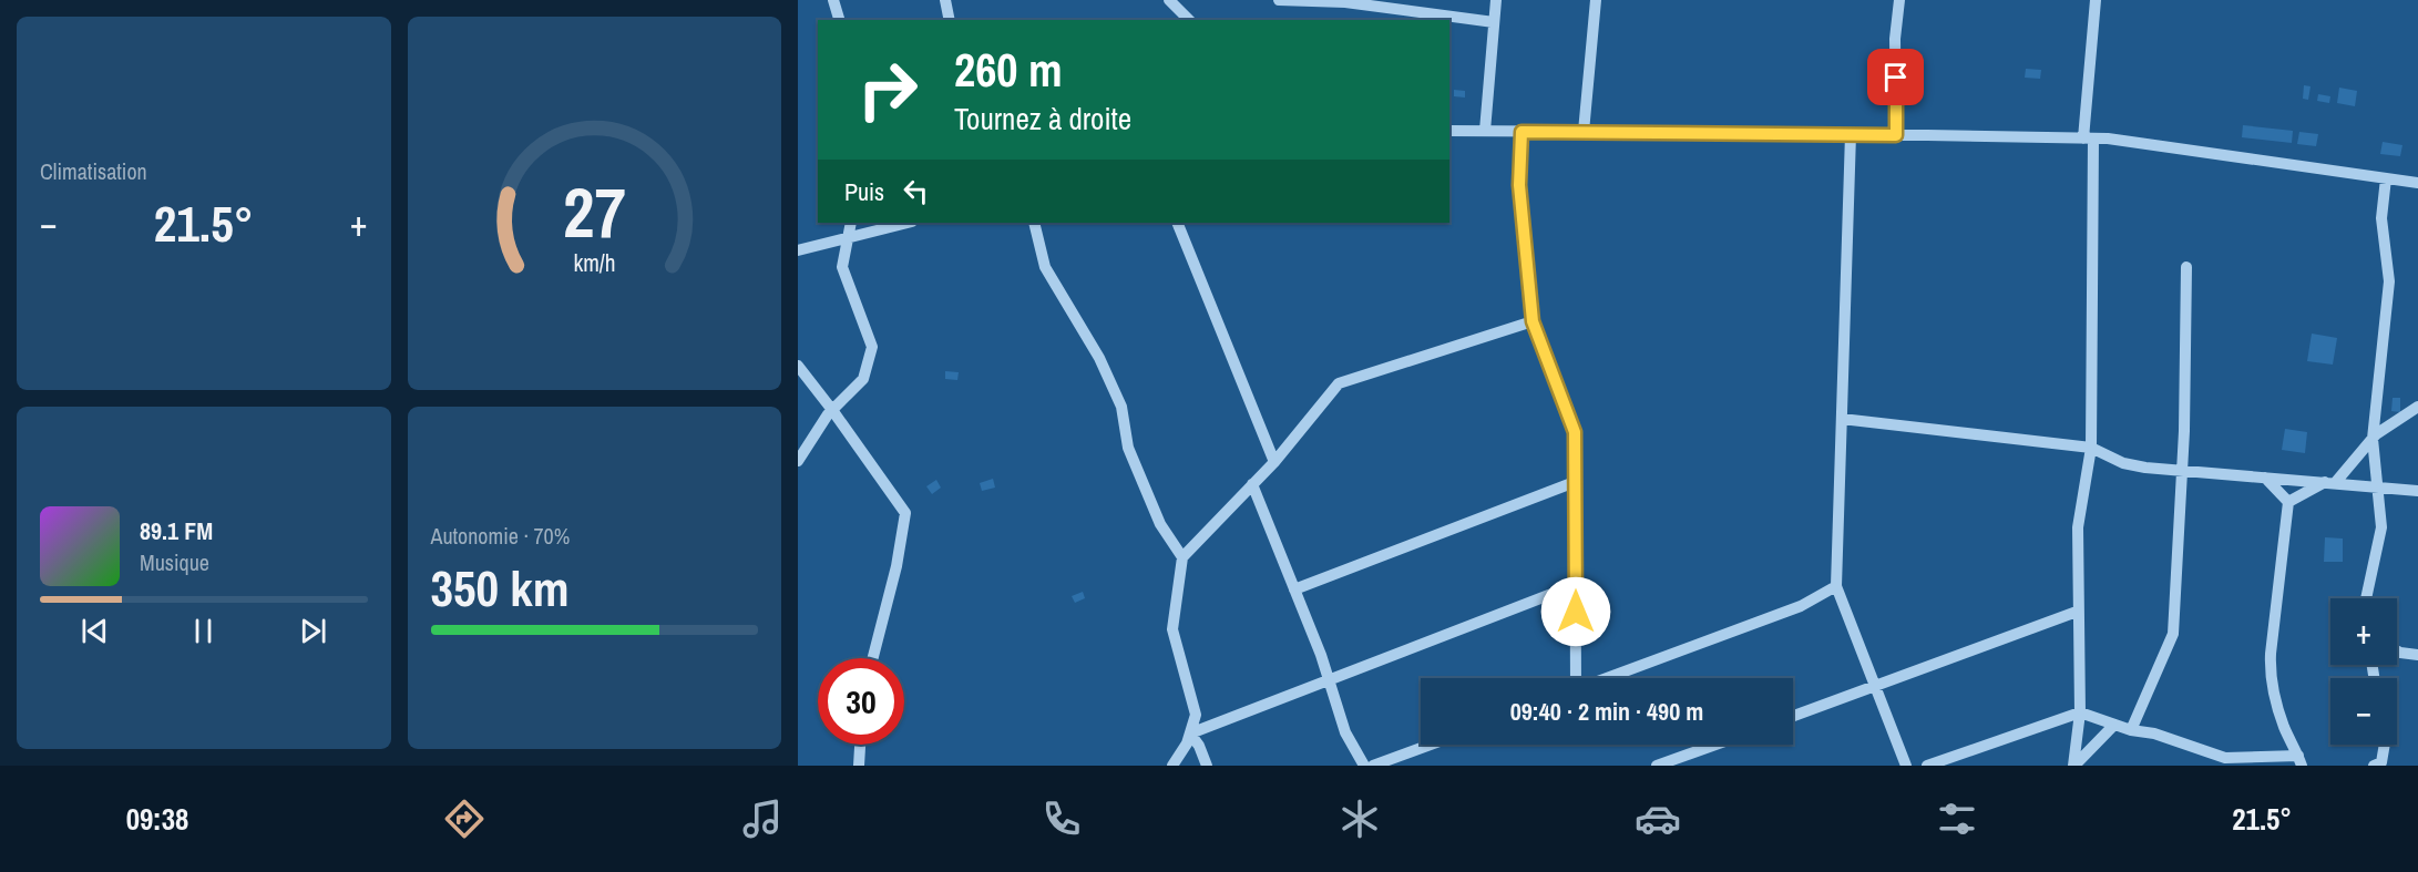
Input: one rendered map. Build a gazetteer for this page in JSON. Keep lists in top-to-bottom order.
{
  "page": {
    "tile": [
      "Climatisation",
      ["Autonomie · 70%", "350 km"]
    ],
    "turn": ["260 m", "Tournez à droite"],
    "then": "Puis",
    "heat": ["−", "21.5°", "+"],
    "song": ["89.1 FM", "Musique"],
    "map_buttons": ["+", "−"],
    "limit": "30",
    "trip": "09:40 · 2 min · 490 m",
    "tabs": ["09:38", "21.5°"],
    "gauge": ["27", "km/h"]
  }
}
